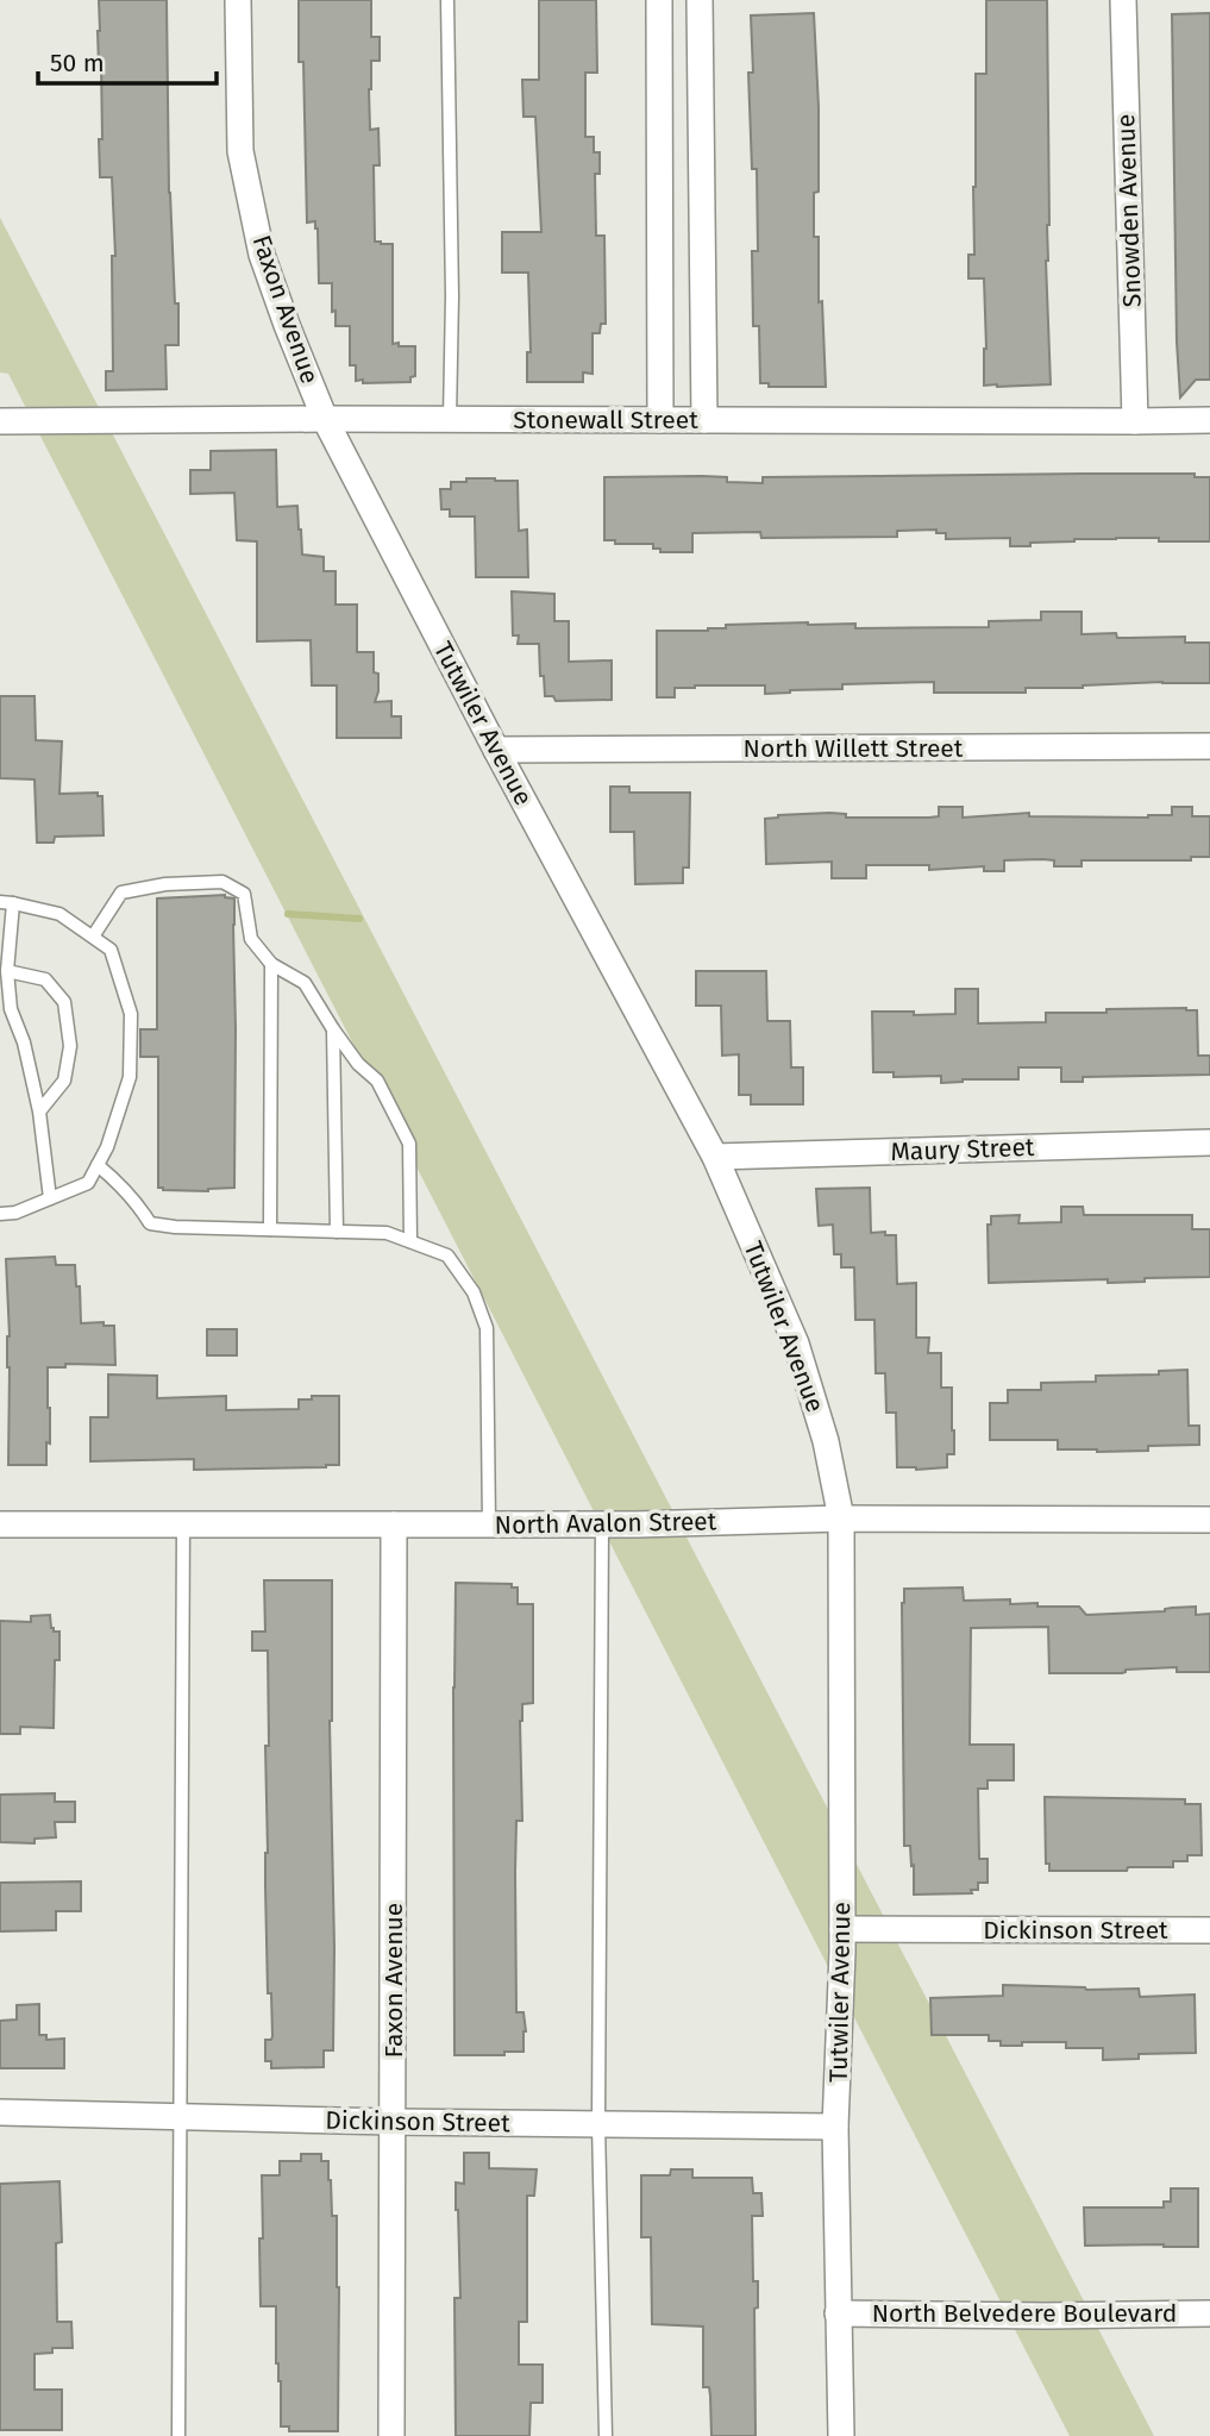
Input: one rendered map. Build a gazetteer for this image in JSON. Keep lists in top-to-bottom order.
{
  "streets": {
    "street": [
      "Snowden Avenue",
      "Faxon Avenue",
      "Stonewall Street",
      "Tutwiler Avenue",
      "North Willett Street",
      "Maury Street",
      "North Avalon Street",
      "Dickinson Street",
      "North Belvedere Boulevard"
    ]
  },
  "crossings": [
    ["Snowden Avenue", "Stonewall Street"],
    ["Faxon Avenue", "Stonewall Street"],
    ["Faxon Avenue", "Tutwiler Avenue"],
    ["Faxon Avenue", "North Avalon Street"],
    ["Faxon Avenue", "Dickinson Street"],
    ["Stonewall Street", "Tutwiler Avenue"],
    ["Tutwiler Avenue", "North Willett Street"],
    ["Tutwiler Avenue", "Maury Street"],
    ["Tutwiler Avenue", "North Avalon Street"],
    ["Tutwiler Avenue", "Dickinson Street"],
    ["Tutwiler Avenue", "North Belvedere Boulevard"]
  ],
  "scale_bar": "50 m"
}
